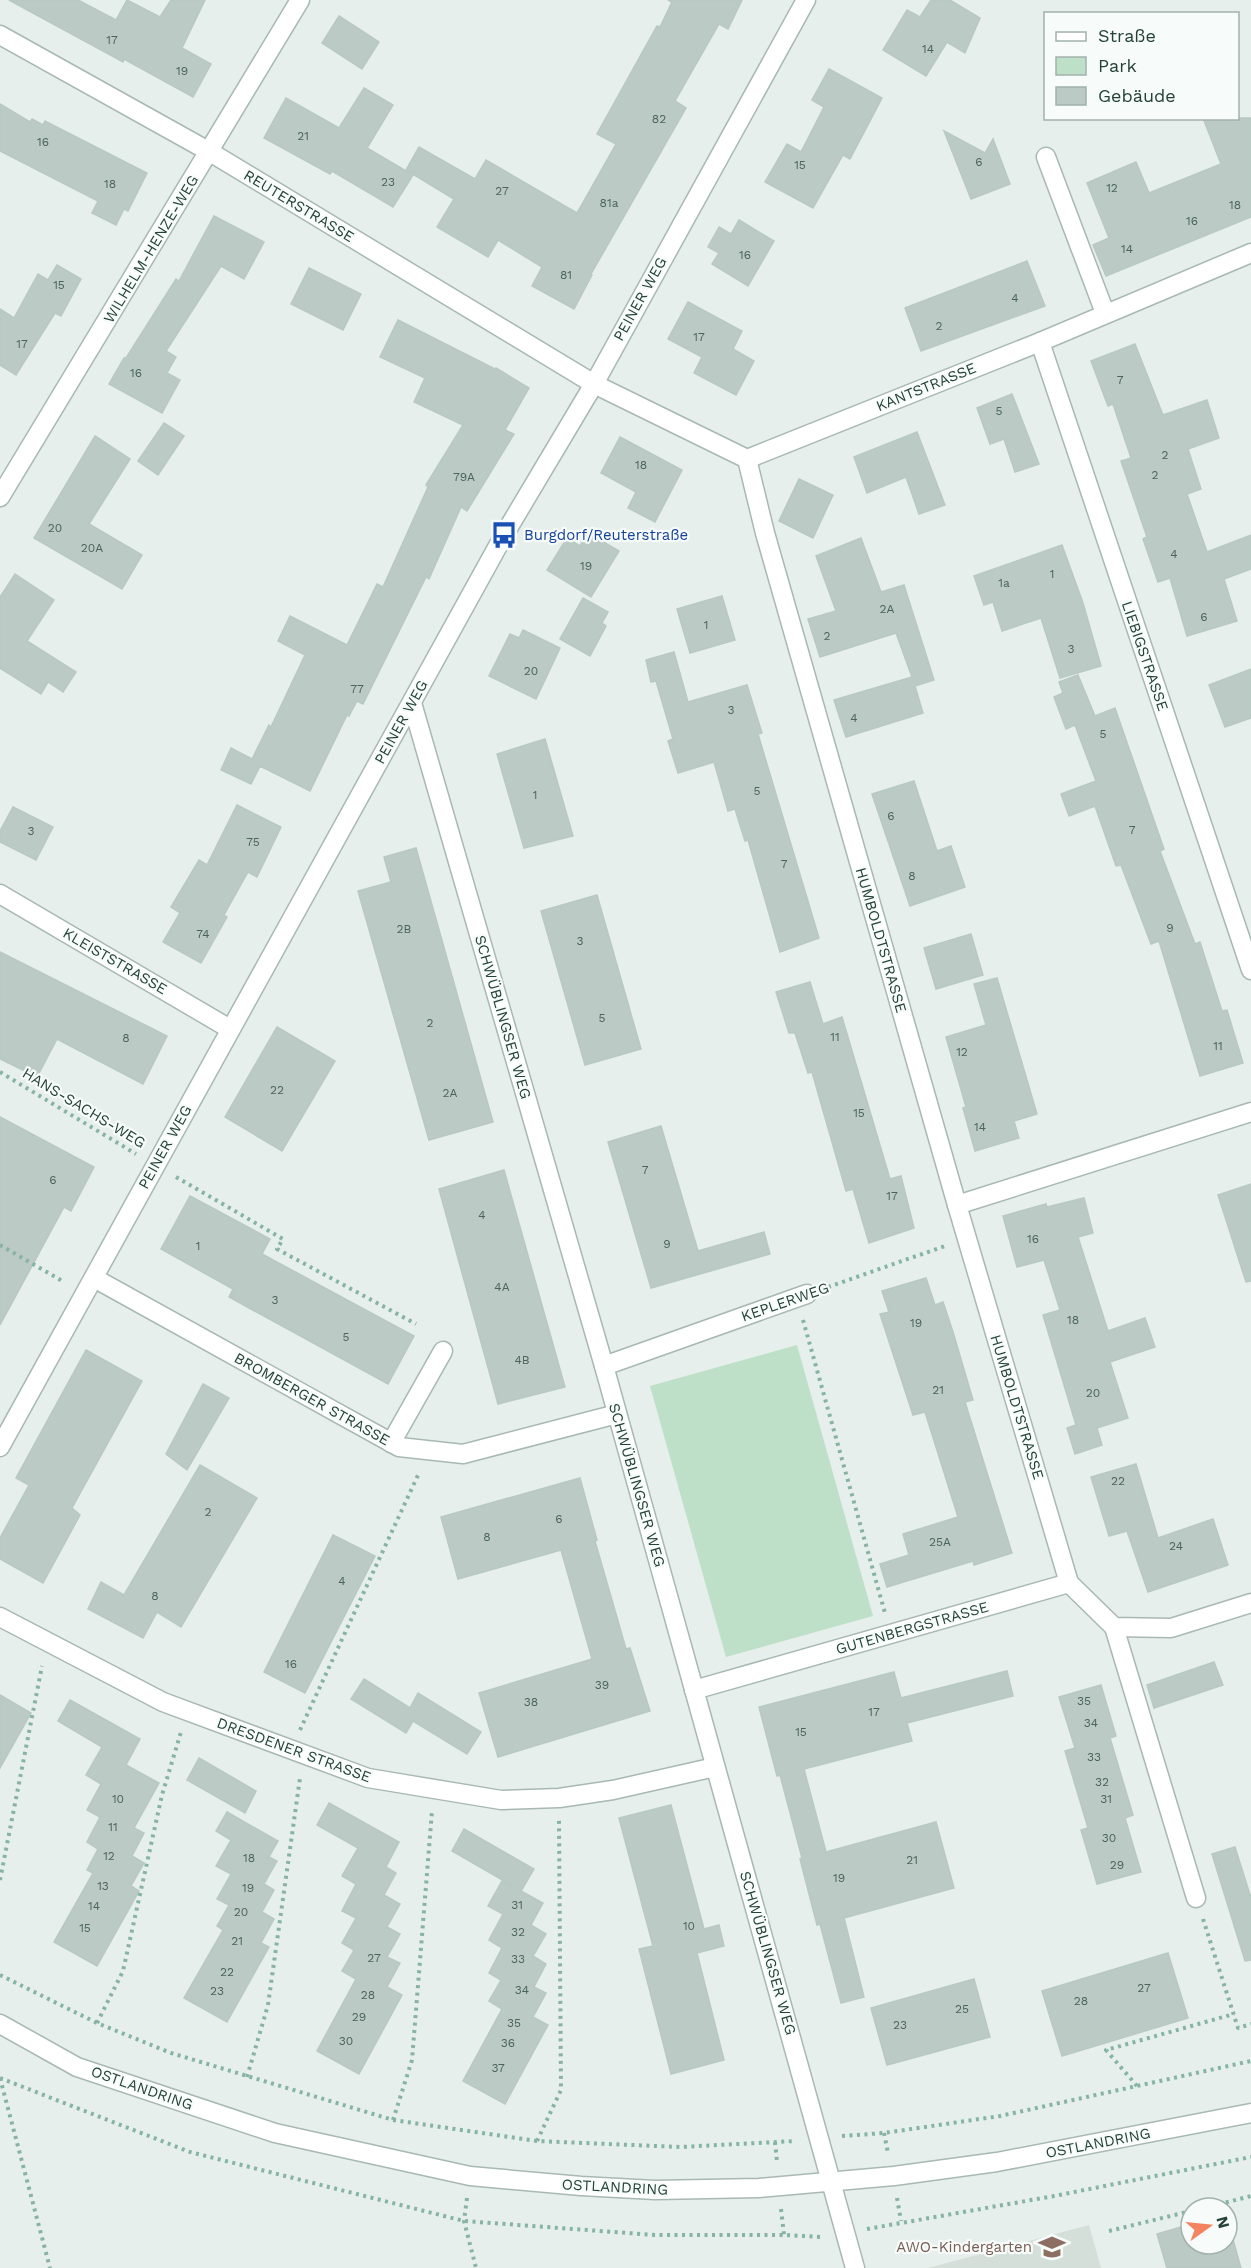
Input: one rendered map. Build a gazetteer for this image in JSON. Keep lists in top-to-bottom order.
{
  "streets": {
    "street": [
      "REUTERSTRASSE",
      "WILHELM-HENZE-WEG",
      "PEINER WEG",
      "KANTSTRASSE",
      "LIEBIGSTRASSE",
      "HUMBOLDTSTRASSE",
      "KLEISTSTRASSE",
      "SCHWÜBLINGSER WEG",
      "KEPLERWEG",
      "BROMBERGER STRASSE",
      "GUTENBERGSTRASSE",
      "DRESDENER STRASSE",
      "OSTLANDRING"
    ],
    "path": ["HANS-SACHS-WEG"]
  },
  "crossings": [
    ["REUTERSTRASSE", "WILHELM-HENZE-WEG"],
    ["REUTERSTRASSE", "PEINER WEG"],
    ["PEINER WEG", "KLEISTSTRASSE"],
    ["PEINER WEG", "SCHWÜBLINGSER WEG"],
    ["PEINER WEG", "HANS-SACHS-WEG"],
    ["PEINER WEG", "BROMBERGER STRASSE"],
    ["KANTSTRASSE", "LIEBIGSTRASSE"],
    ["KANTSTRASSE", "HUMBOLDTSTRASSE"],
    ["HUMBOLDTSTRASSE", "KEPLERWEG"],
    ["HUMBOLDTSTRASSE", "GUTENBERGSTRASSE"],
    ["SCHWÜBLINGSER WEG", "KEPLERWEG"],
    ["SCHWÜBLINGSER WEG", "BROMBERGER STRASSE"],
    ["SCHWÜBLINGSER WEG", "GUTENBERGSTRASSE"],
    ["SCHWÜBLINGSER WEG", "DRESDENER STRASSE"],
    ["SCHWÜBLINGSER WEG", "OSTLANDRING"]
  ],
  "places": {
    "bus stop": ["Burgdorf/Reuterstraße"],
    "school or university": ["AWO-Kindergarten"]
  },
  "house_numbers": [
    "17",
    "14",
    "19",
    "82",
    "21",
    "16",
    "6",
    "15",
    "23",
    "18",
    "12",
    "27",
    "81a",
    "18",
    "16",
    "14",
    "16",
    "81",
    "15",
    "4",
    "2",
    "17",
    "17",
    "16",
    "7",
    "5",
    "2",
    "18",
    "2",
    "79A",
    "20",
    "20A",
    "4",
    "19",
    "1",
    "1a",
    "2A",
    "6",
    "1",
    "2",
    "3",
    "20",
    "77",
    "3",
    "4",
    "5",
    "5",
    "1",
    "6",
    "7",
    "3",
    "75",
    "7",
    "8",
    "9",
    "2B",
    "74",
    "3",
    "5",
    "2",
    "11",
    "8",
    "11",
    "12",
    "22",
    "2A",
    "15",
    "14",
    "7",
    "6",
    "17",
    "4",
    "16",
    "9",
    "1",
    "4A",
    "3",
    "18",
    "19",
    "5",
    "4B",
    "21",
    "20",
    "22",
    "2",
    "6",
    "8",
    "25A",
    "24",
    "4",
    "8",
    "16",
    "39",
    "35",
    "38",
    "17",
    "34",
    "15",
    "33",
    "32",
    "10",
    "31",
    "11",
    "30",
    "12",
    "18",
    "21",
    "29",
    "19",
    "13",
    "19",
    "31",
    "14",
    "20",
    "10",
    "15",
    "32",
    "21",
    "27",
    "33",
    "22",
    "27",
    "34",
    "23",
    "28",
    "28",
    "25",
    "29",
    "35",
    "23",
    "30",
    "36",
    "37"
  ],
  "legend": ["Straße", "Park", "Gebäude"],
  "north": "right"
}
